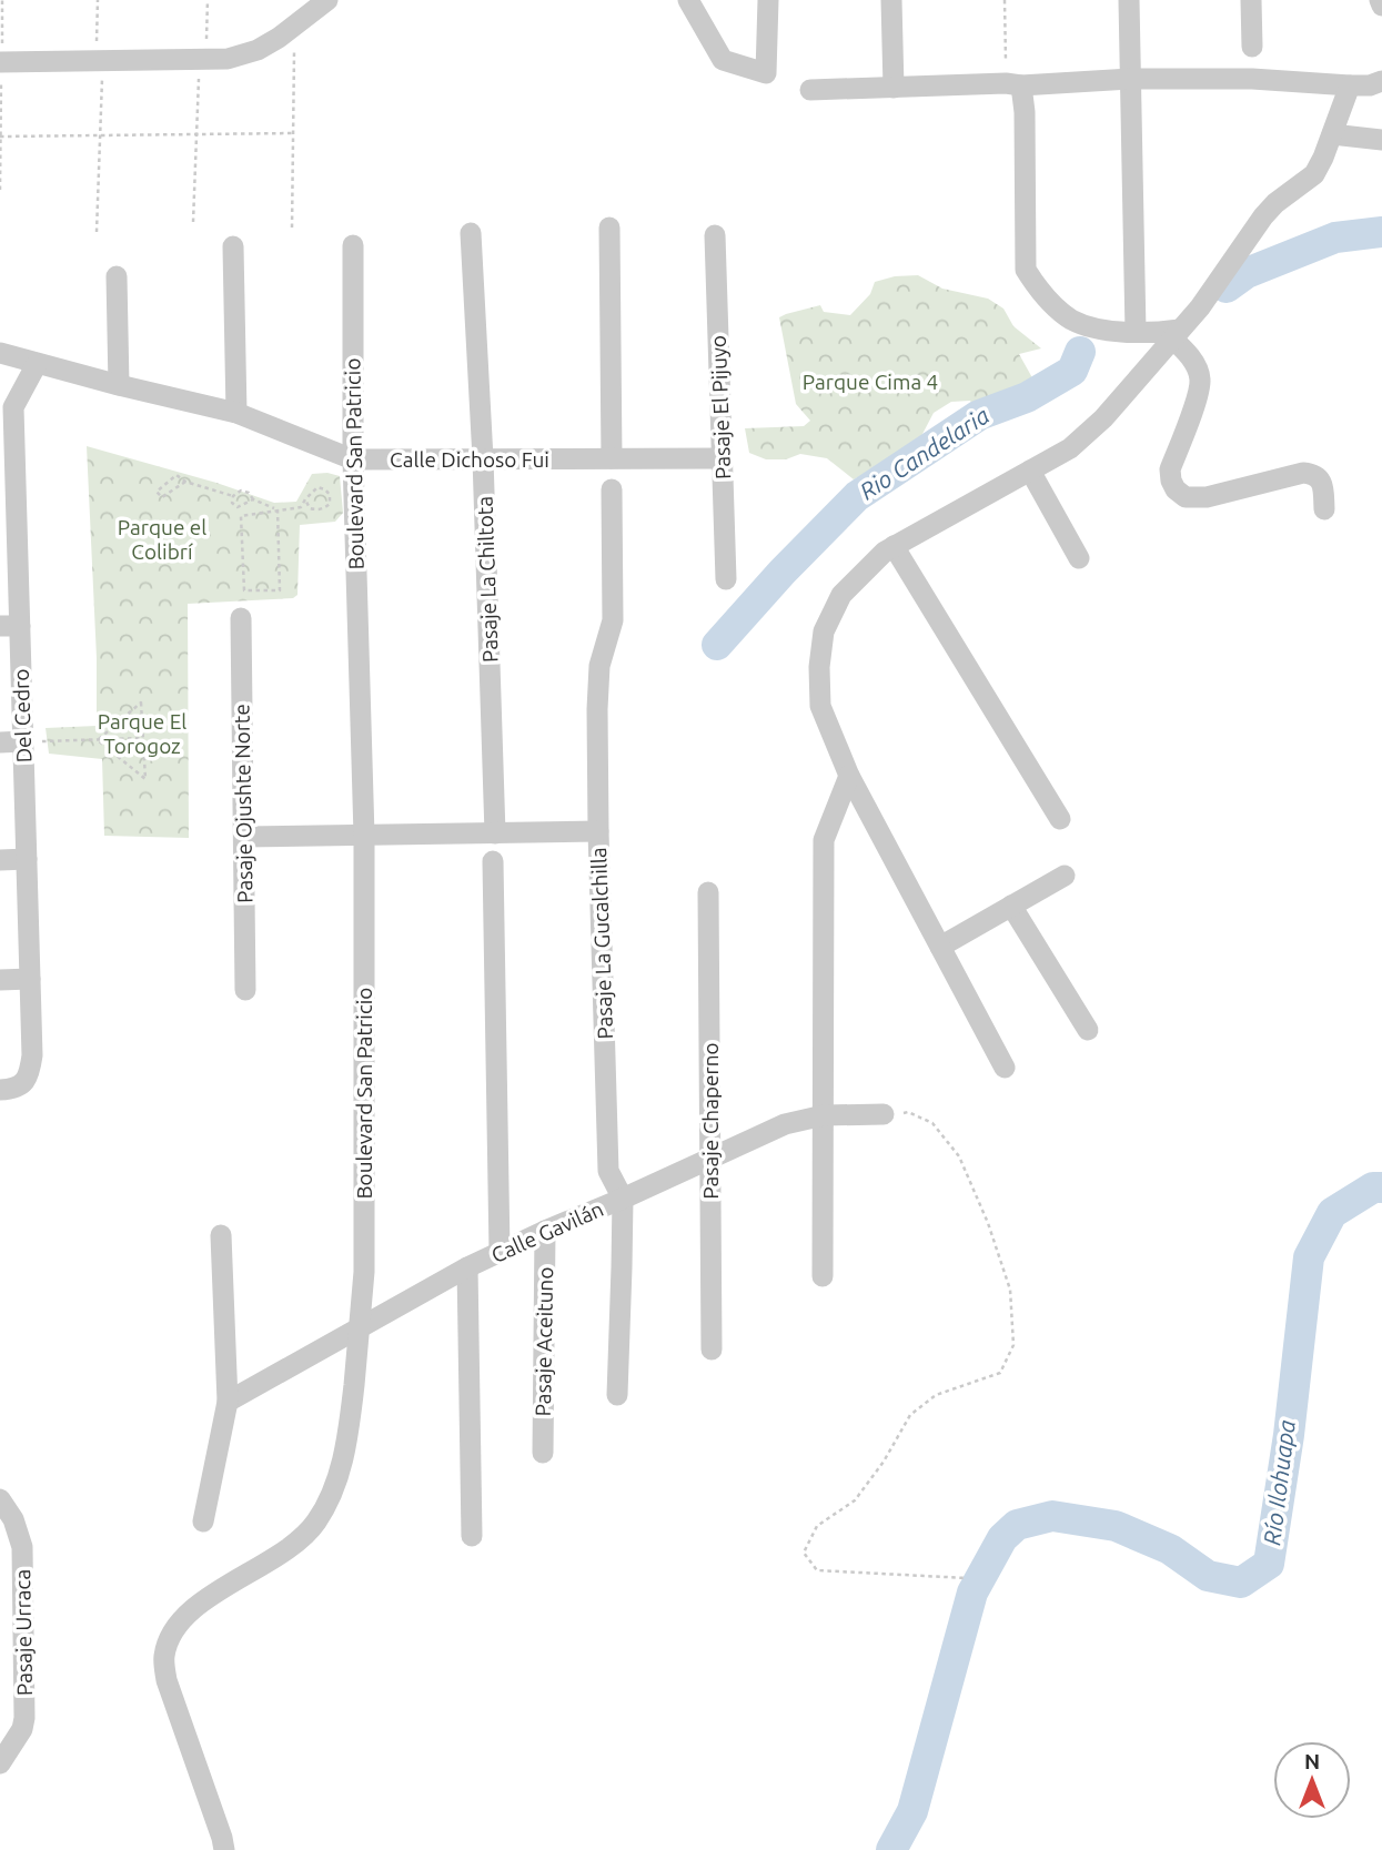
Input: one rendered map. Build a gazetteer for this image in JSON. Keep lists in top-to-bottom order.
{
  "streets": {
    "street": [
      "Pasaje El Pijuyo",
      "Calle Dichoso Fui",
      "Boulevard San Patricio",
      "Pasaje La Chiltota",
      "Del Cedro",
      "Pasaje Ojushte Norte",
      "Pasaje La Gucalchilla",
      "Pasaje Chaperno",
      "Calle Gavilán",
      "Pasaje Aceituno",
      "Pasaje Urraca"
    ]
  },
  "crossings": [
    ["Pasaje El Pijuyo", "Calle Dichoso Fui"],
    ["Calle Dichoso Fui", "Boulevard San Patricio"],
    ["Calle Dichoso Fui", "Pasaje La Chiltota"],
    ["Calle Dichoso Fui", "Del Cedro"],
    ["Boulevard San Patricio", "Calle Gavilán"],
    ["Pasaje La Gucalchilla", "Calle Gavilán"],
    ["Pasaje Chaperno", "Calle Gavilán"],
    ["Calle Gavilán", "Pasaje Aceituno"]
  ],
  "water": ["Rio Candelaria", "Río Ilohuapa"],
  "parks": ["Parque Cima 4", "Parque el Colibrí", "Parque El Torogoz"],
  "north": "top"
}
